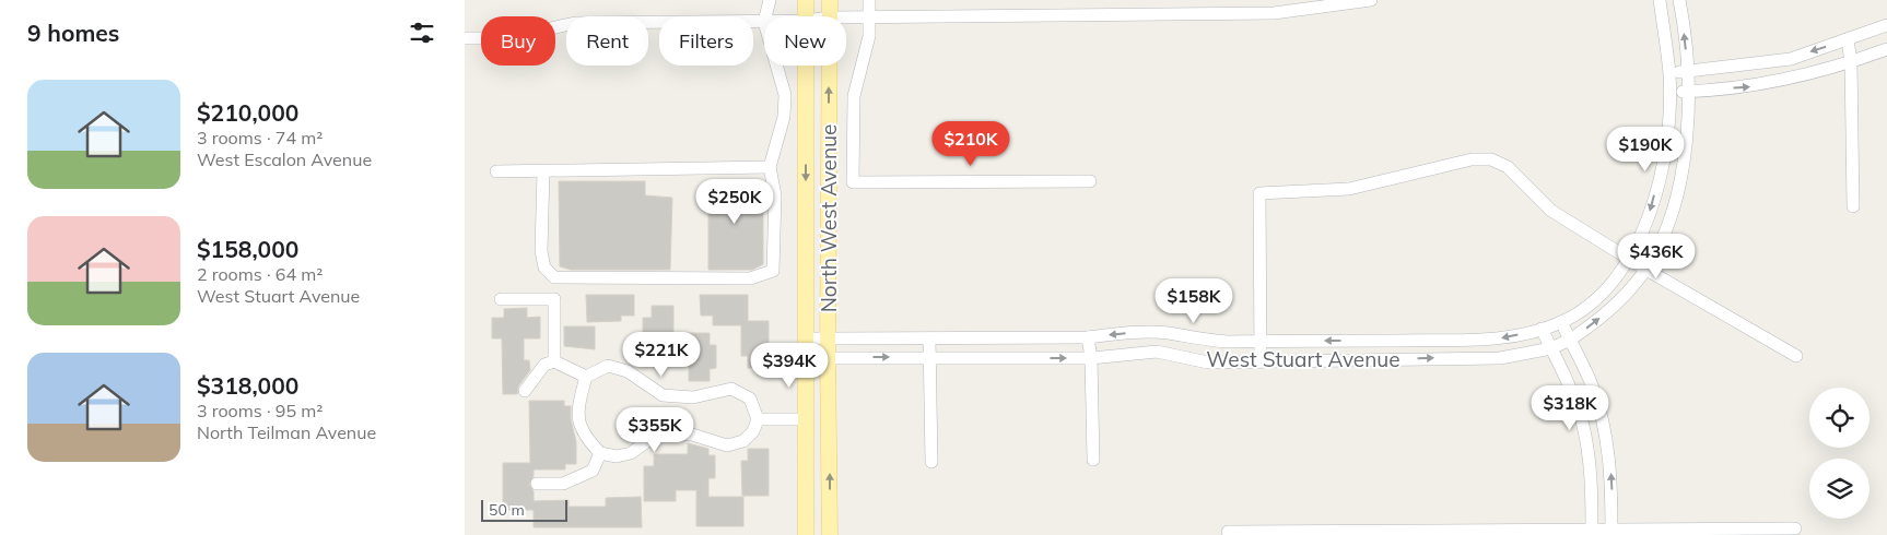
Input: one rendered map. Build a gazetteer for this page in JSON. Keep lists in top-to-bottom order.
{
  "streets": {
    "main road": ["North West Avenue"],
    "street": ["West Stuart Avenue"]
  },
  "crossings": [
    ["North West Avenue", "West Stuart Avenue"]
  ],
  "scale_bar": "50 m",
  "page": {
    "heading": "9 homes",
    "chip": [
      "Buy",
      "Rent",
      "Filters",
      "New"
    ],
    "list": [
      {
        "name": "$210,000",
        "note": "3 rooms · 74 m² · West Escalon Avenue"
      },
      {
        "name": "$158,000",
        "note": "2 rooms · 64 m² · West Stuart Avenue"
      },
      {
        "name": "$318,000",
        "note": "3 rooms · 95 m² · North Teilman Avenue"
      }
    ],
    "price": [
      "$210K",
      "$190K",
      "$250K",
      "$436K",
      "$158K",
      "$221K",
      "$394K",
      "$318K",
      "$355K"
    ],
    "scale": "50 m"
  }
}
